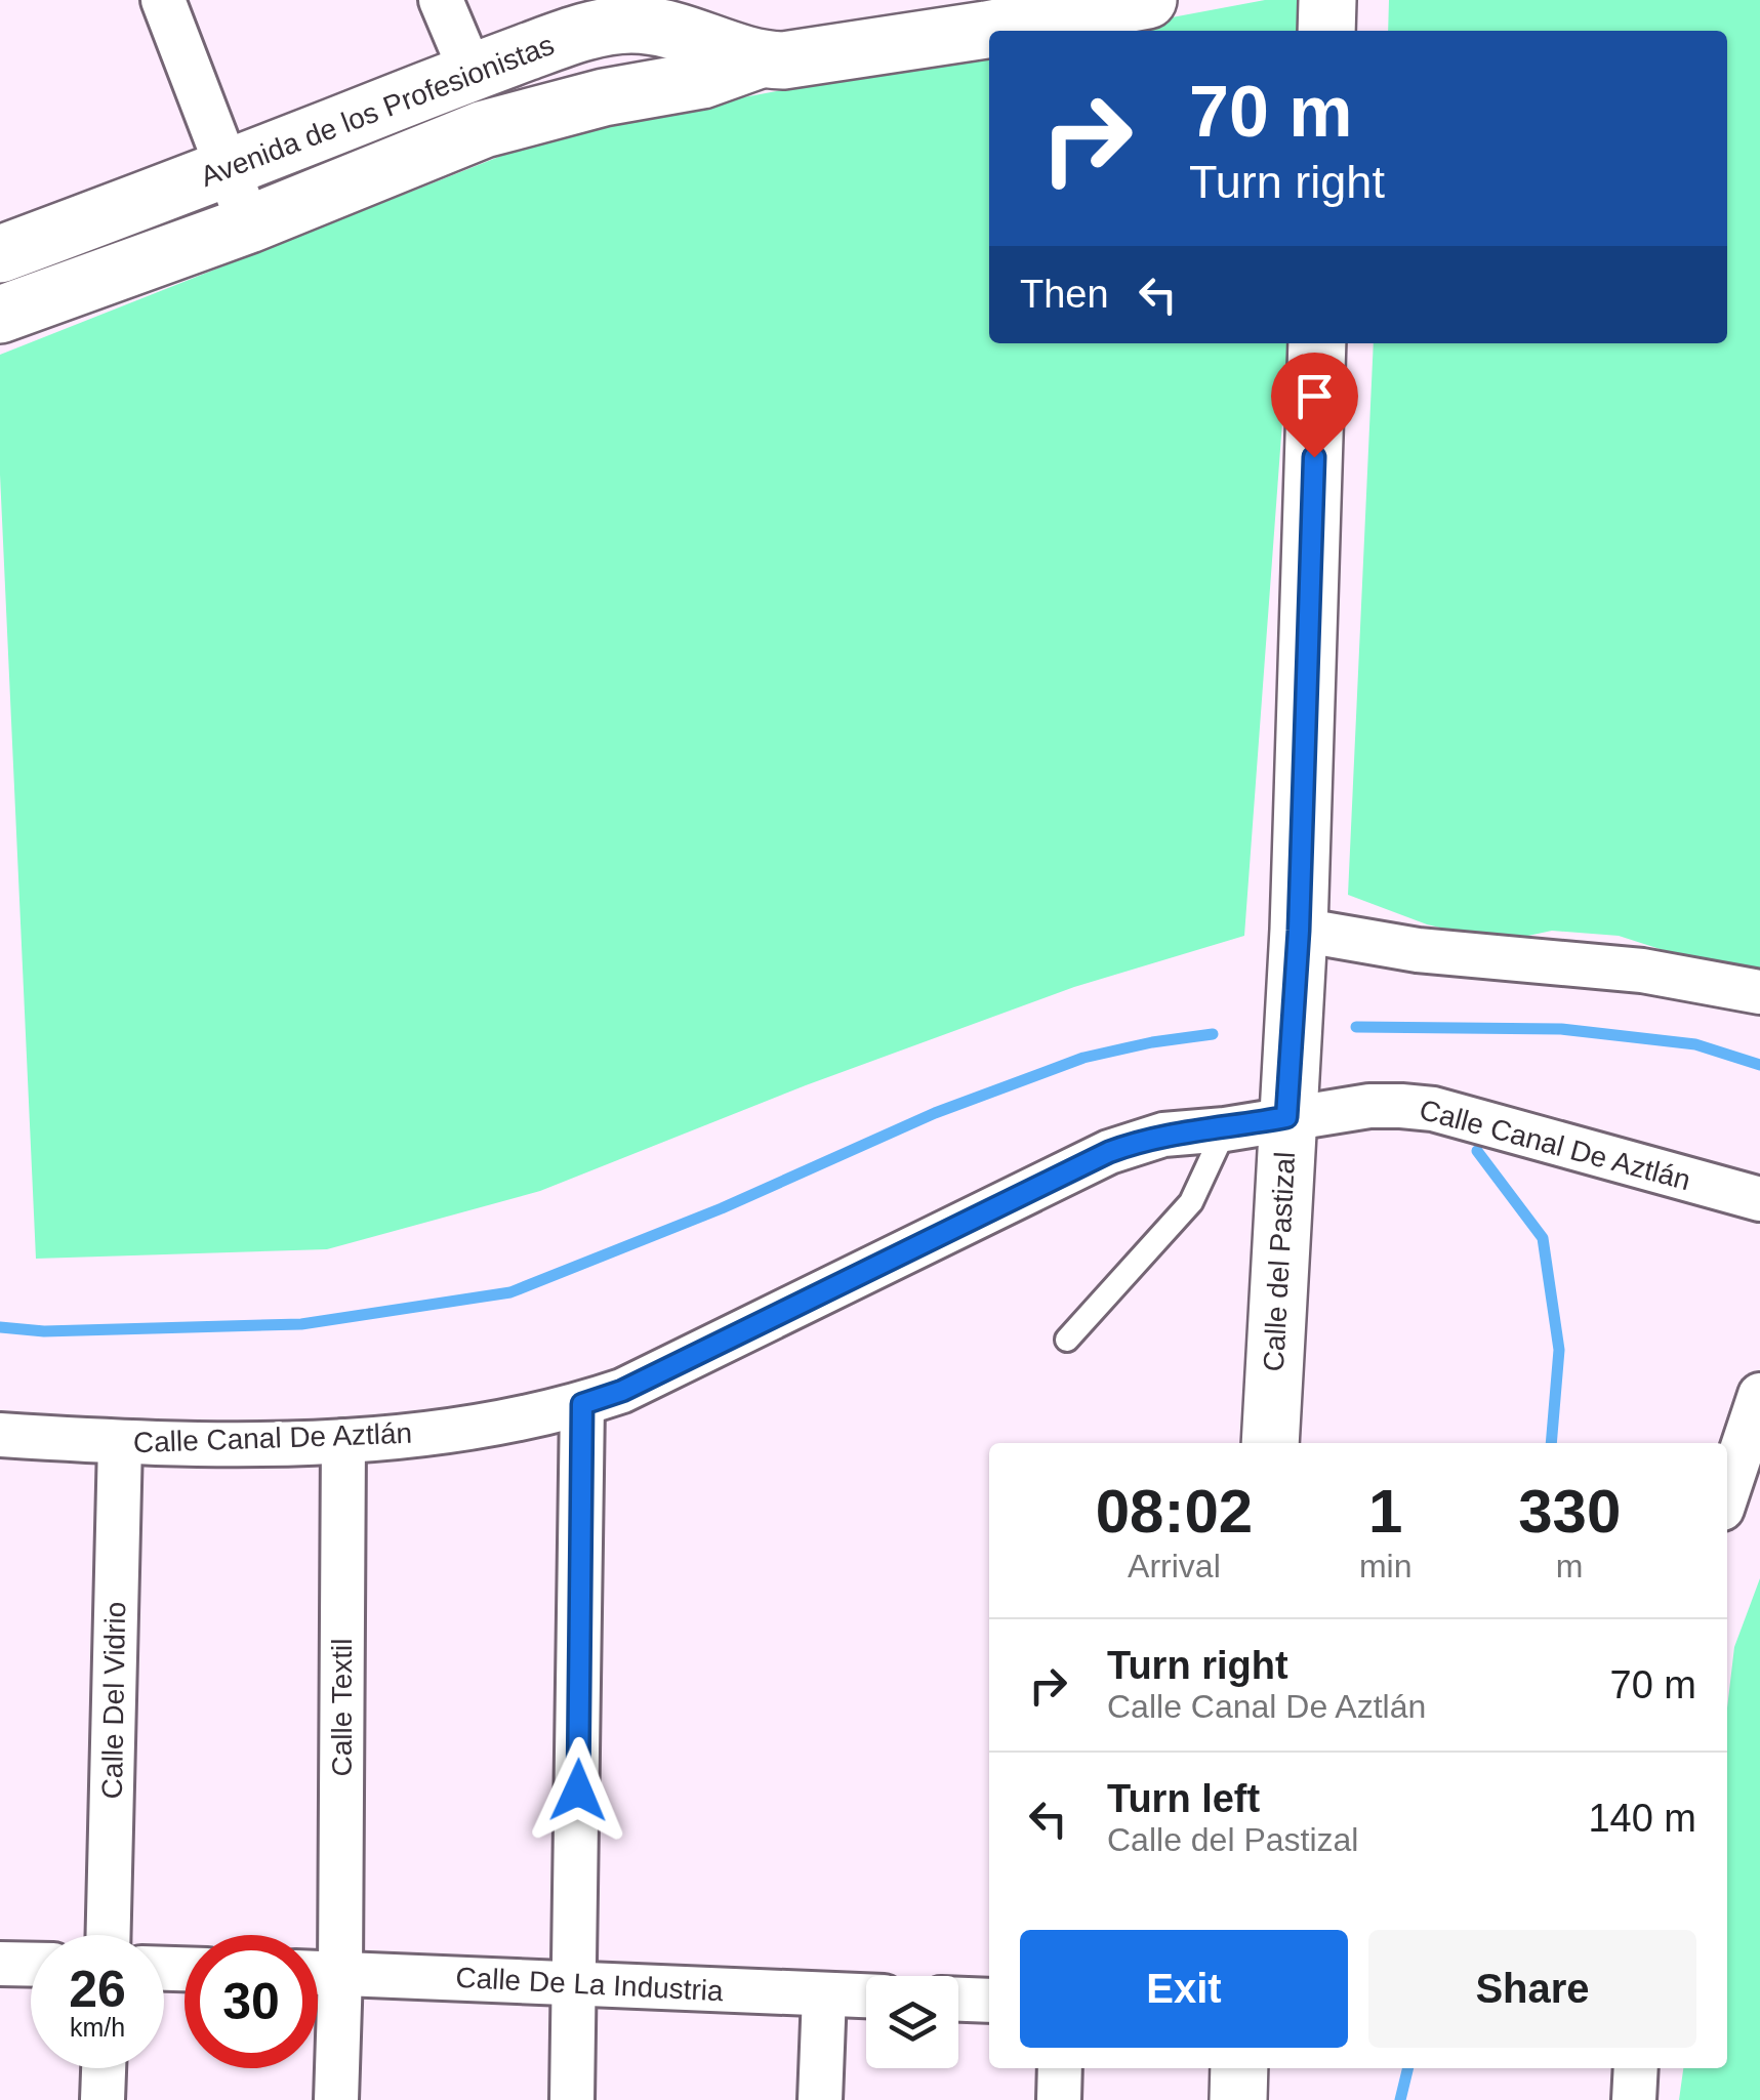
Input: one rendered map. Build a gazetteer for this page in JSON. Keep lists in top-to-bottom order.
{
  "streets": {
    "street": [
      "Avenida de los Profesionistas",
      "Calle Canal De Aztlán",
      "Calle del Pastizal",
      "Calle Del Vidrio",
      "Calle Textil",
      "Calle De La Industria"
    ]
  },
  "crossings": [
    ["Calle Canal De Aztlán", "Calle del Pastizal"],
    ["Calle Canal De Aztlán", "Calle Del Vidrio"],
    ["Calle Canal De Aztlán", "Calle Textil"],
    ["Calle Textil", "Calle De La Industria"]
  ],
  "page": {
    "turn": ["70 m", "Turn right"],
    "then": "Then",
    "eta": [
      "08:02",
      "Arrival",
      "1",
      "min",
      "330",
      "m"
    ],
    "list": [
      {
        "name": "Turn right",
        "note": "Calle Canal De Aztlán",
        "value": "70 m"
      },
      {
        "name": "Turn left",
        "note": "Calle del Pastizal",
        "value": "140 m"
      }
    ],
    "buttons": ["Exit", "Share"],
    "speed": "26 km/h",
    "limit": "30"
  }
}
